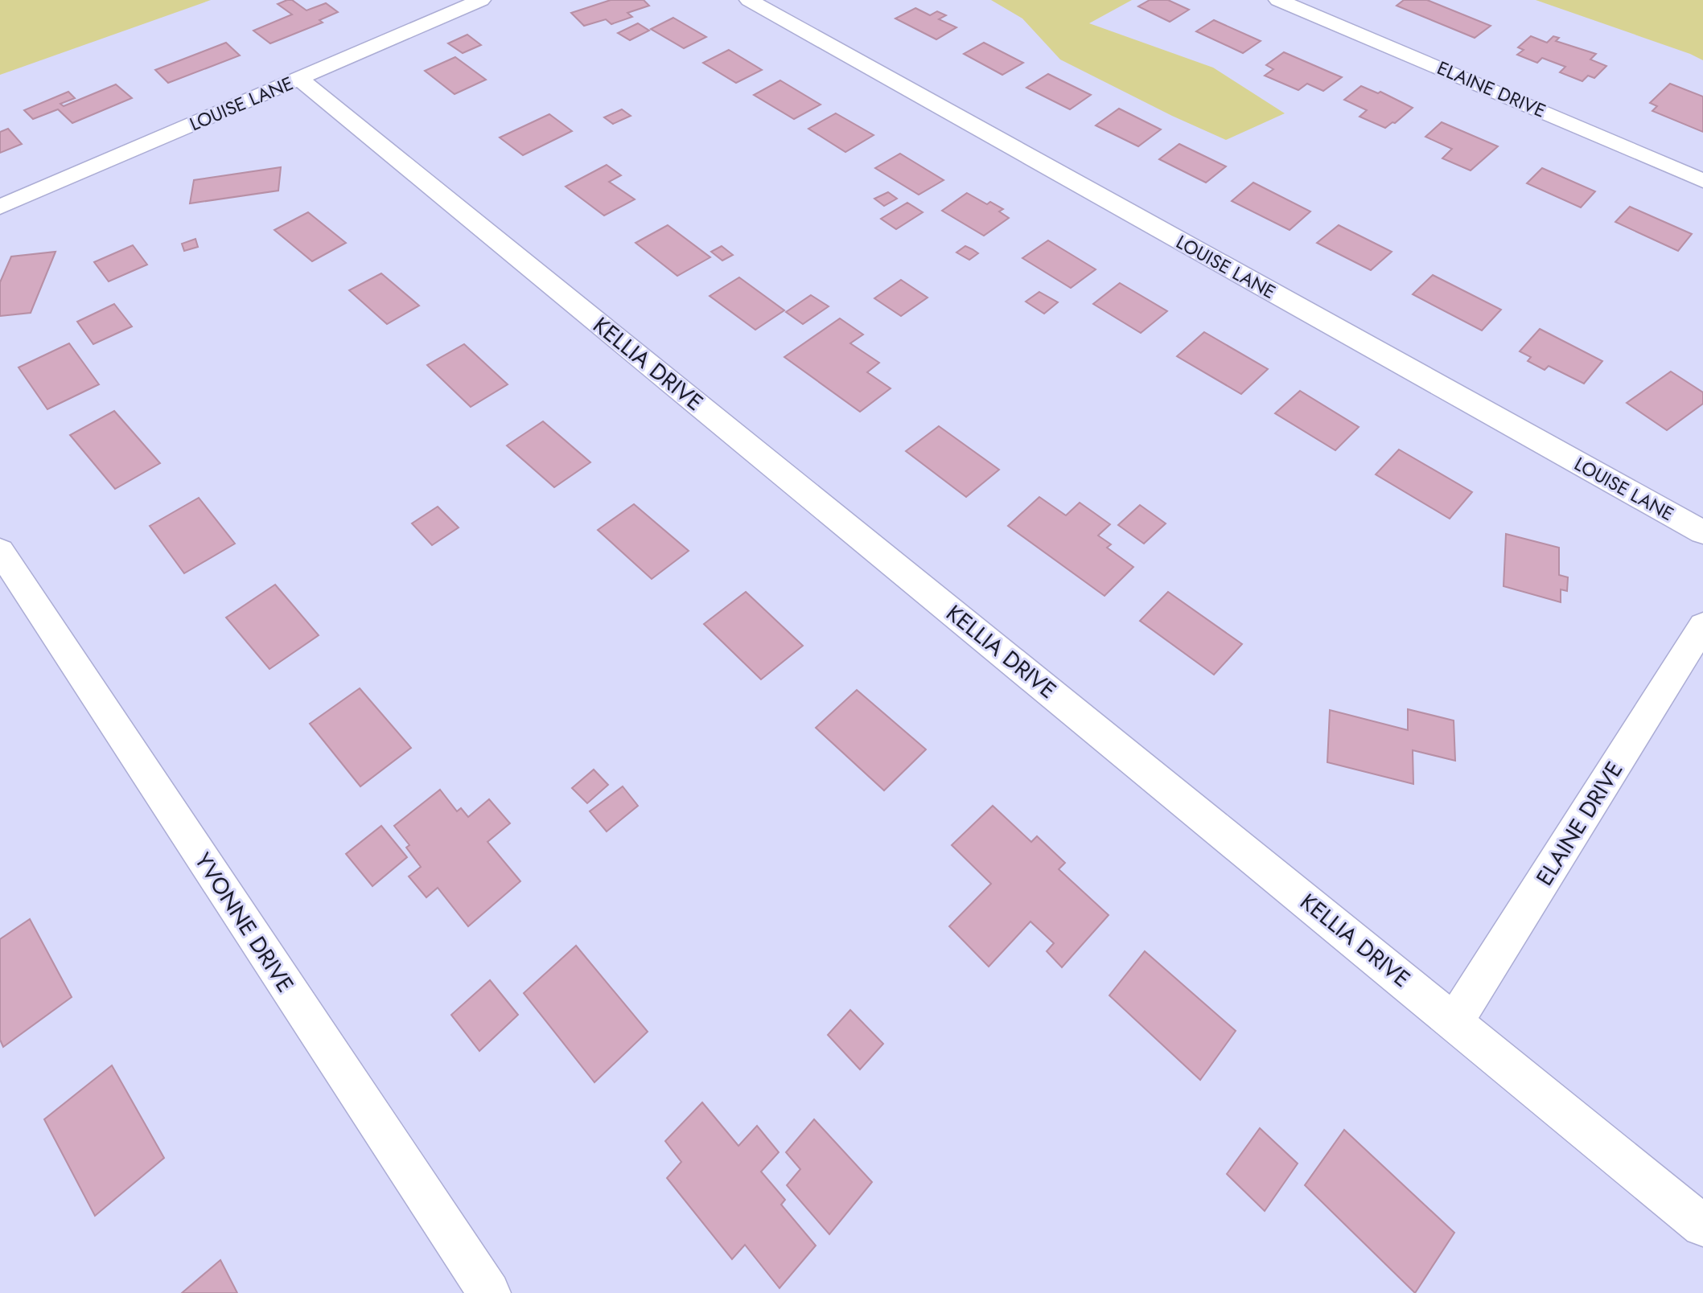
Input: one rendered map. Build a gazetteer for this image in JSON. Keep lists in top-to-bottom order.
{
  "streets": {
    "street": [
      "ELAINE DRIVE",
      "LOUISE LANE",
      "KELLIA DRIVE",
      "YVONNE DRIVE"
    ]
  },
  "crossings": [
    ["ELAINE DRIVE", "KELLIA DRIVE"],
    ["LOUISE LANE", "KELLIA DRIVE"]
  ]
}
